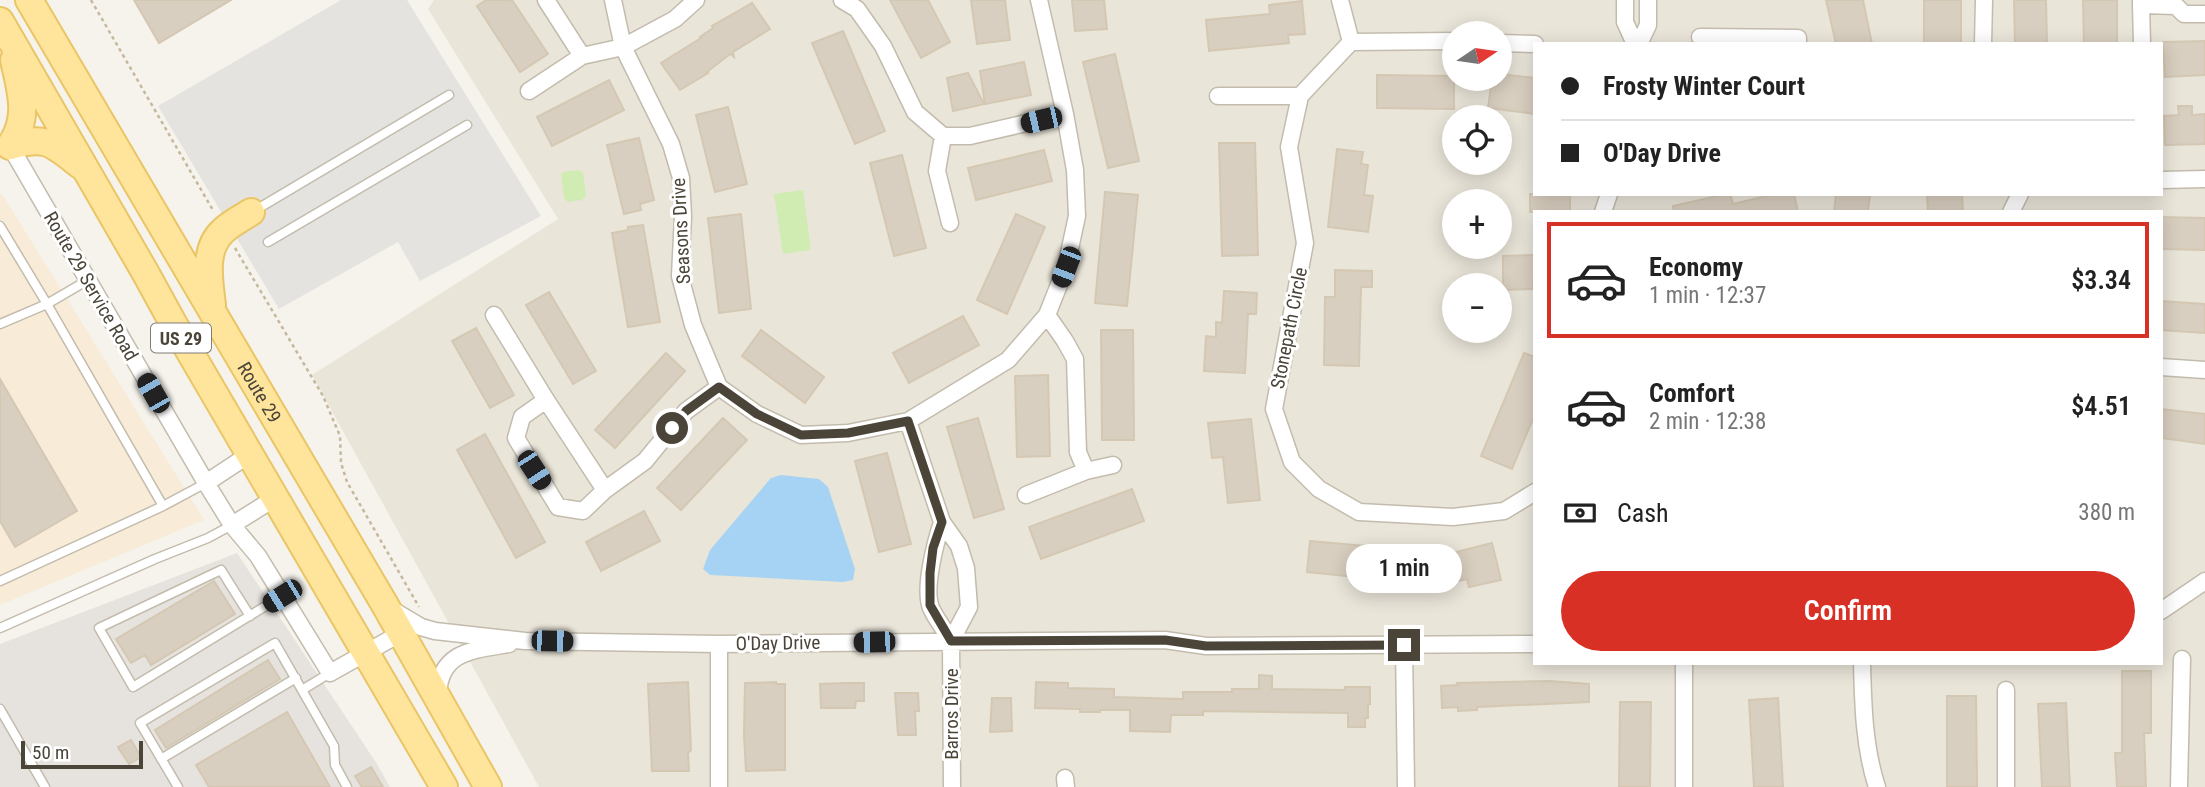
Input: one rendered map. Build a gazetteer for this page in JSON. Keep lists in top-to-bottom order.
{
  "streets": {
    "main road": ["US 29", "Route 29"],
    "street": [
      "Seasons Drive",
      "Route 29 Service Road",
      "Stonepath Circle",
      "O'Day Drive",
      "Barros Drive"
    ]
  },
  "crossings": [
    ["Route 29", "O'Day Drive"],
    ["O'Day Drive", "Barros Drive"]
  ],
  "scale_bar": "50 m",
  "north": "right",
  "page": {
    "map_buttons": ["+", "−"],
    "banner": ["Frosty Winter Court", "O'Day Drive"],
    "list": [
      {
        "name": "Economy",
        "note": "1 min · 12:37",
        "value": "$3.34"
      },
      {
        "name": "Comfort",
        "note": "2 min · 12:38",
        "value": "$4.51"
      }
    ],
    "pay": ["Cash", "380 m"],
    "bubble": "1 min",
    "buttons": "Confirm",
    "scale": "50 m"
  }
}
